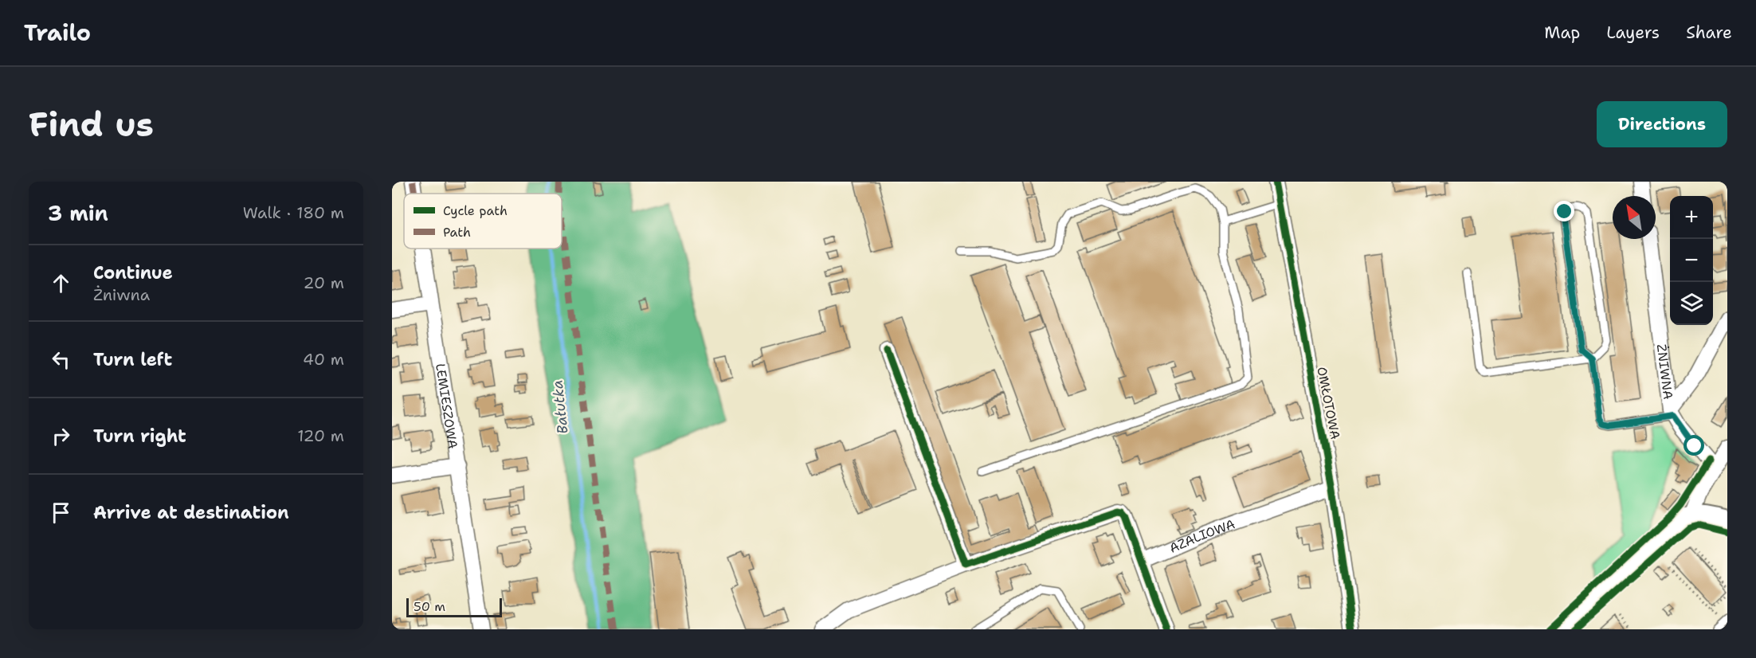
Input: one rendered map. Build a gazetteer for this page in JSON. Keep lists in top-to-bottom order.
{
  "streets": {
    "street": [
      "ŻNIWNA",
      "OMŁOTOWA",
      "LEMIESZOWA",
      "AZALIOWA"
    ]
  },
  "crossings": [
    ["OMŁOTOWA", "AZALIOWA"]
  ],
  "water": ["Bałutka"],
  "legend": ["Cycle path", "Path"],
  "scale_bar": "50 m",
  "north": "top left",
  "page": {
    "header": "Trailo",
    "nav": ["Map", "Layers", "Share"],
    "buttons": "Directions",
    "title": "Find us",
    "heading": ["3 min", "Walk · 180 m"],
    "map_buttons": ["+", "−"],
    "list": [
      ["Continue", "Żniwna", "20 m"],
      ["Turn left", "40 m"],
      ["Turn right", "120 m"],
      "Arrive at destination"
    ],
    "scale": "50 m"
  }
}
